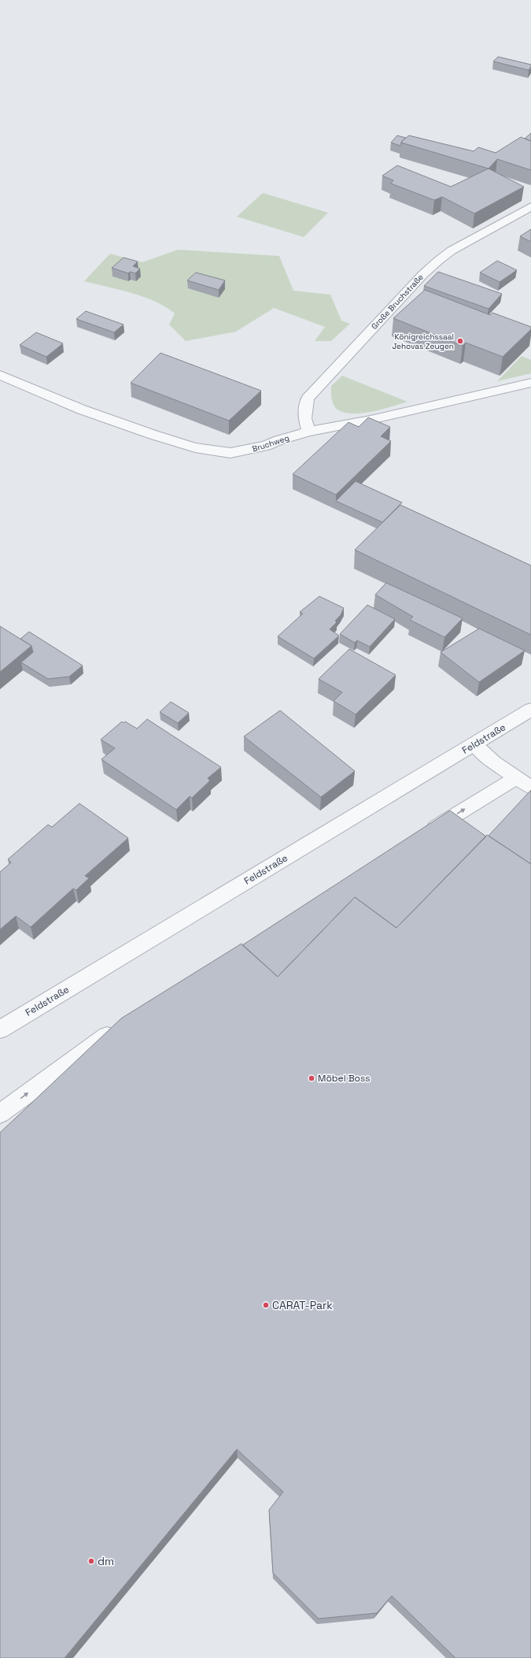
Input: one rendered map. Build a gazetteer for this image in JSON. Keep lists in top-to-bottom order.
{
  "streets": {
    "street": ["Große Bruchstraße", "Bruchweg", "Feldstraße"]
  },
  "crossings": [
    ["Große Bruchstraße", "Bruchweg"]
  ],
  "places": [
    "Königreichssaal Jehovas Zeugen",
    "Möbel Boss",
    "CARAT-Park",
    "dm"
  ]
}
